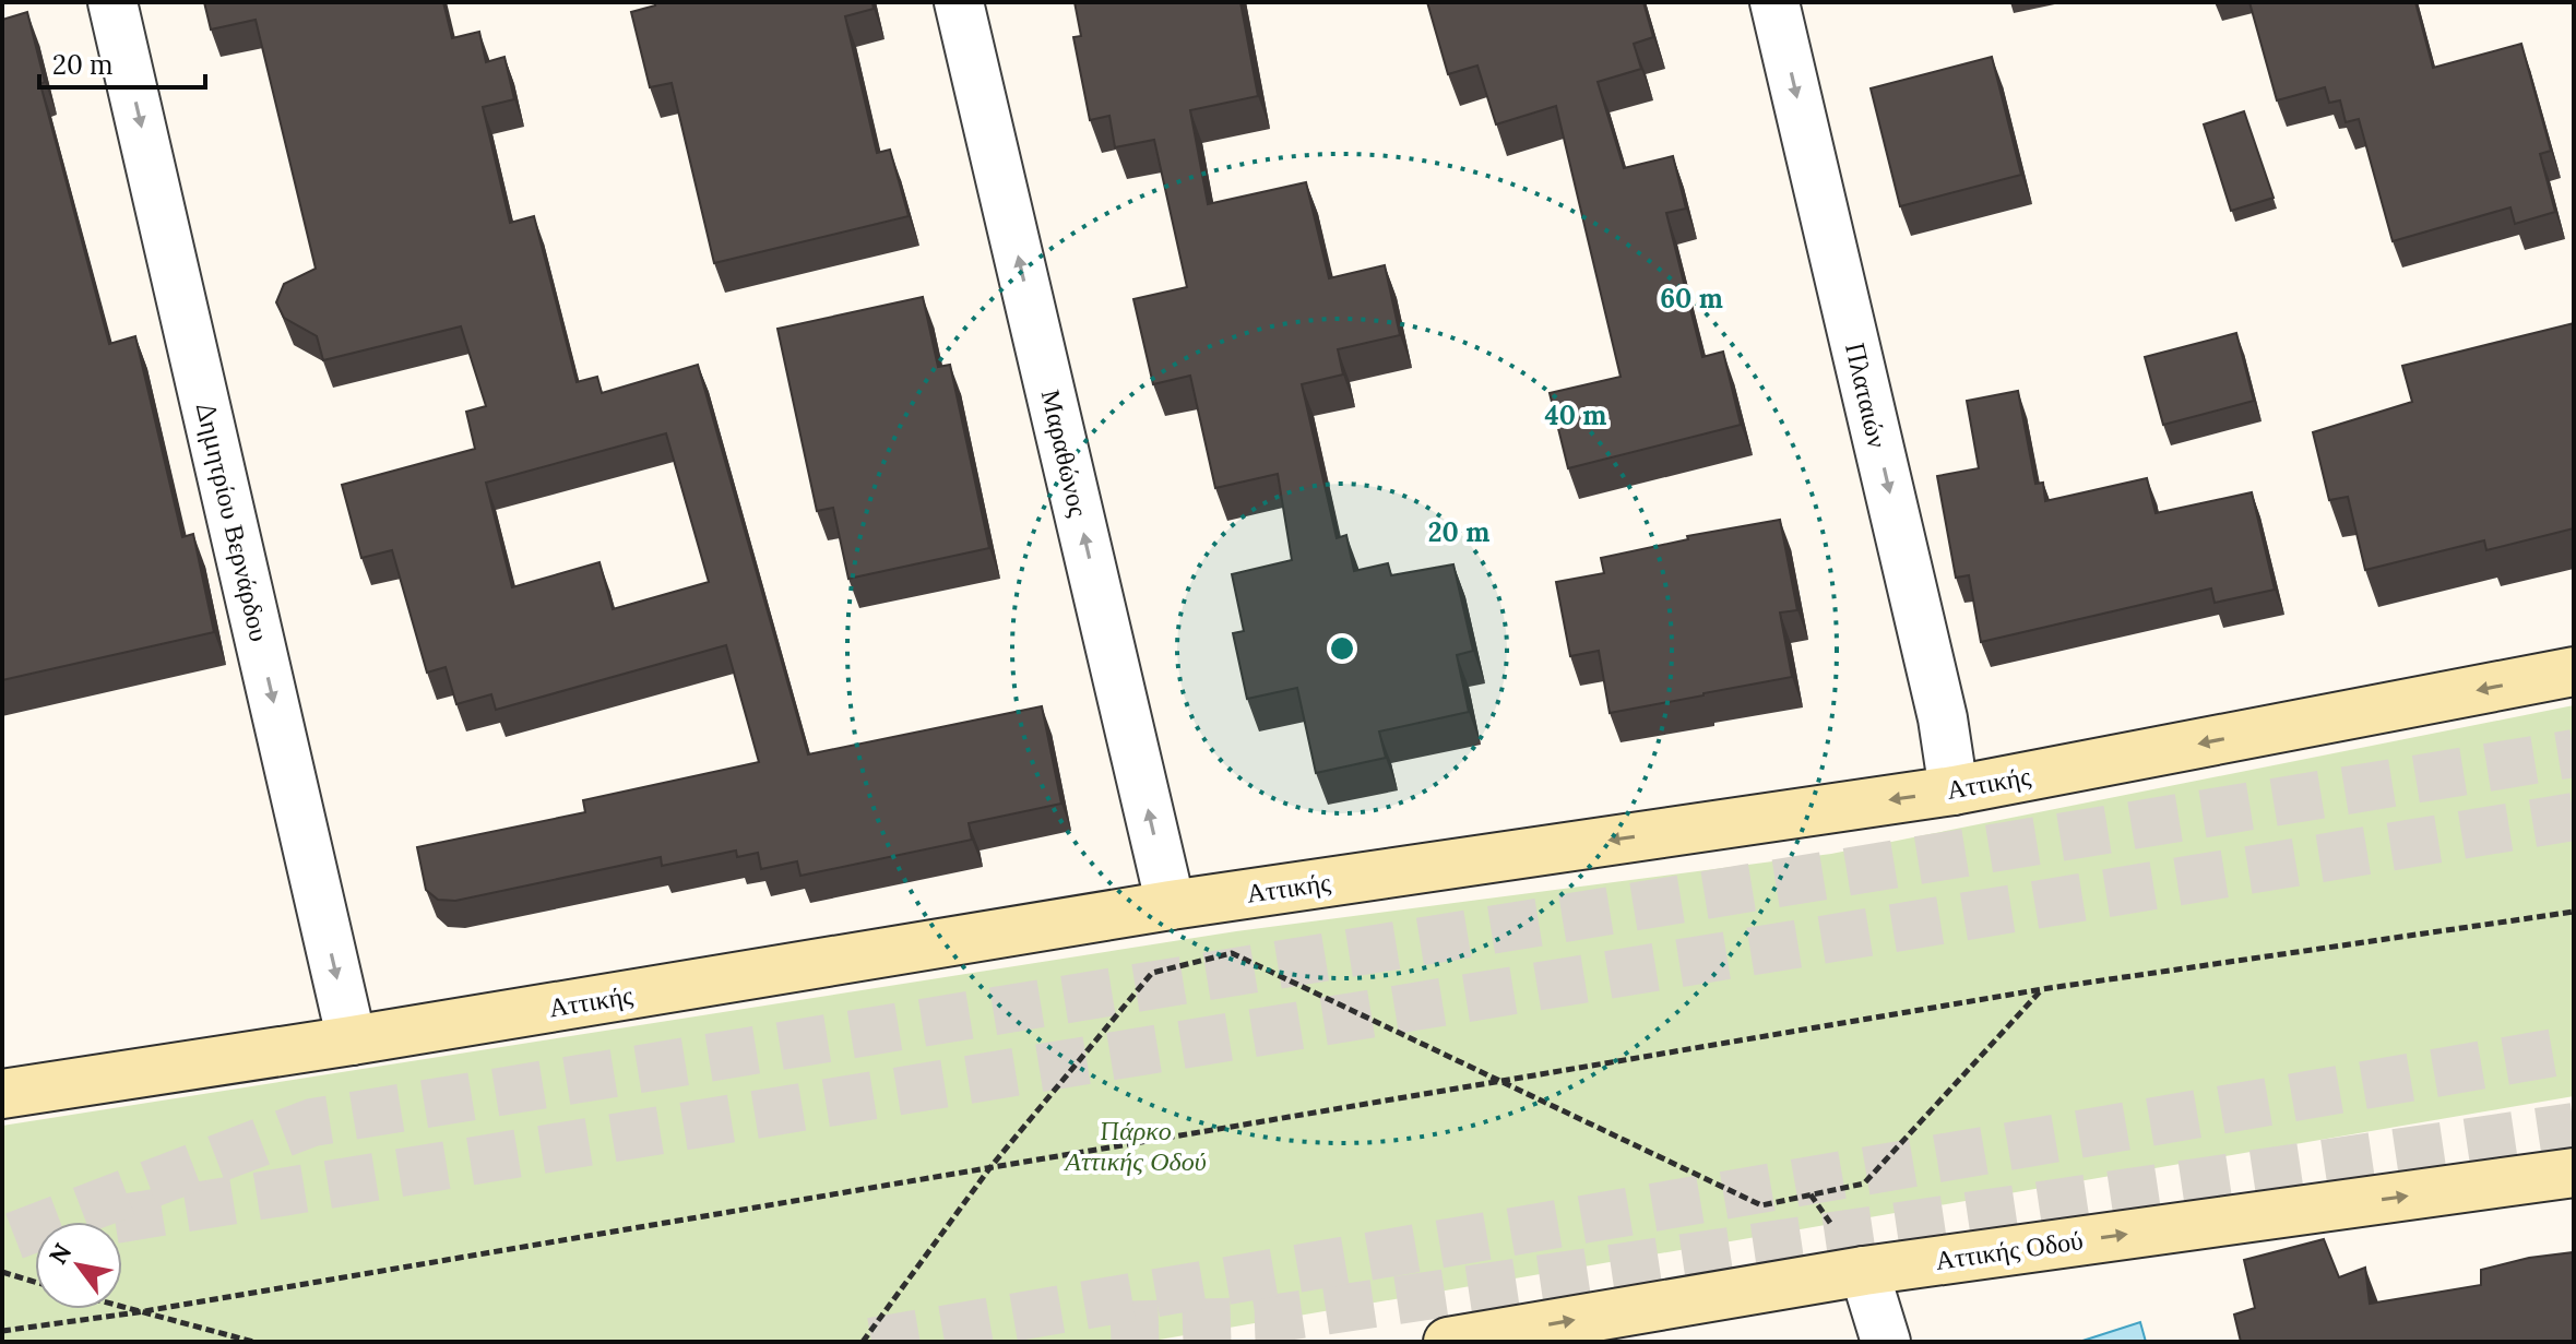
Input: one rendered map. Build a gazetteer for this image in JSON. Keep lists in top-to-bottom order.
{
  "streets": {
    "main road": ["Αττικής", "Αττικής Οδού"],
    "street": ["Πλαταιών", "Μαραθώνος", "Δημητρίου Βερνάρδου"]
  },
  "crossings": [
    ["Πλαταιών", "Αττικής"],
    ["Μαραθώνος", "Αττικής"],
    ["Δημητρίου Βερνάρδου", "Αττικής"]
  ],
  "one_way": [
    "Πλαταιών",
    "Μαραθώνος",
    "Δημητρίου Βερνάρδου",
    "Αττικής",
    "Αττικής Οδού"
  ],
  "parks": ["Πάρκο Αττικής Οδού"],
  "scale_bar": "20 m",
  "north": "top left",
  "rings": ["60 m", "40 m", "20 m"]
}
